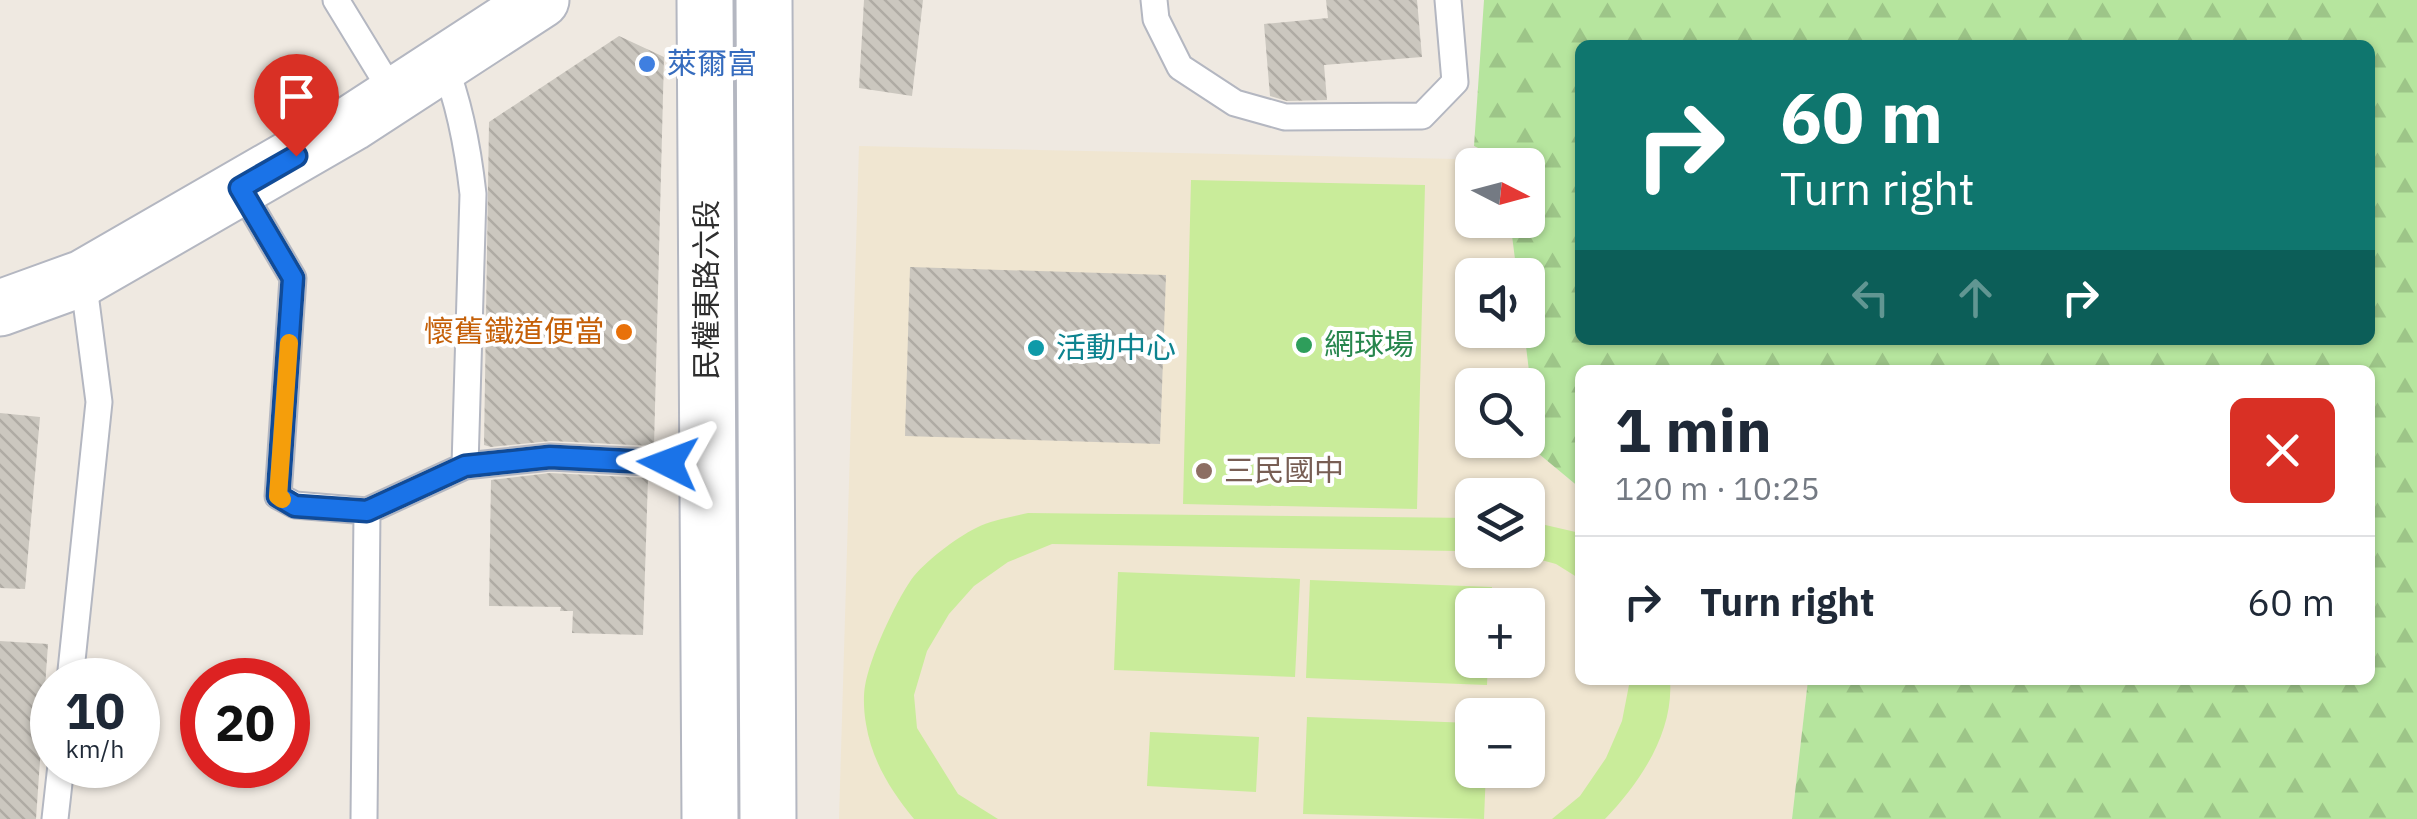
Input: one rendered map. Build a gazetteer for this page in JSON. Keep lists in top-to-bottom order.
{
  "streets": {
    "main road": ["民權東路六段"]
  },
  "places": [
    "萊爾富",
    "懷舊鐵道便當",
    "網球場",
    "活動中心",
    "三民國中"
  ],
  "north": "right",
  "page": {
    "turn": ["60 m", "Turn right"],
    "map_buttons": ["+", "−"],
    "heading": ["1 min", "120 m · 10:25"],
    "list": [
      {
        "name": "Turn right",
        "value": "60 m"
      }
    ],
    "speed": "10 km/h",
    "limit": "20"
  }
}
